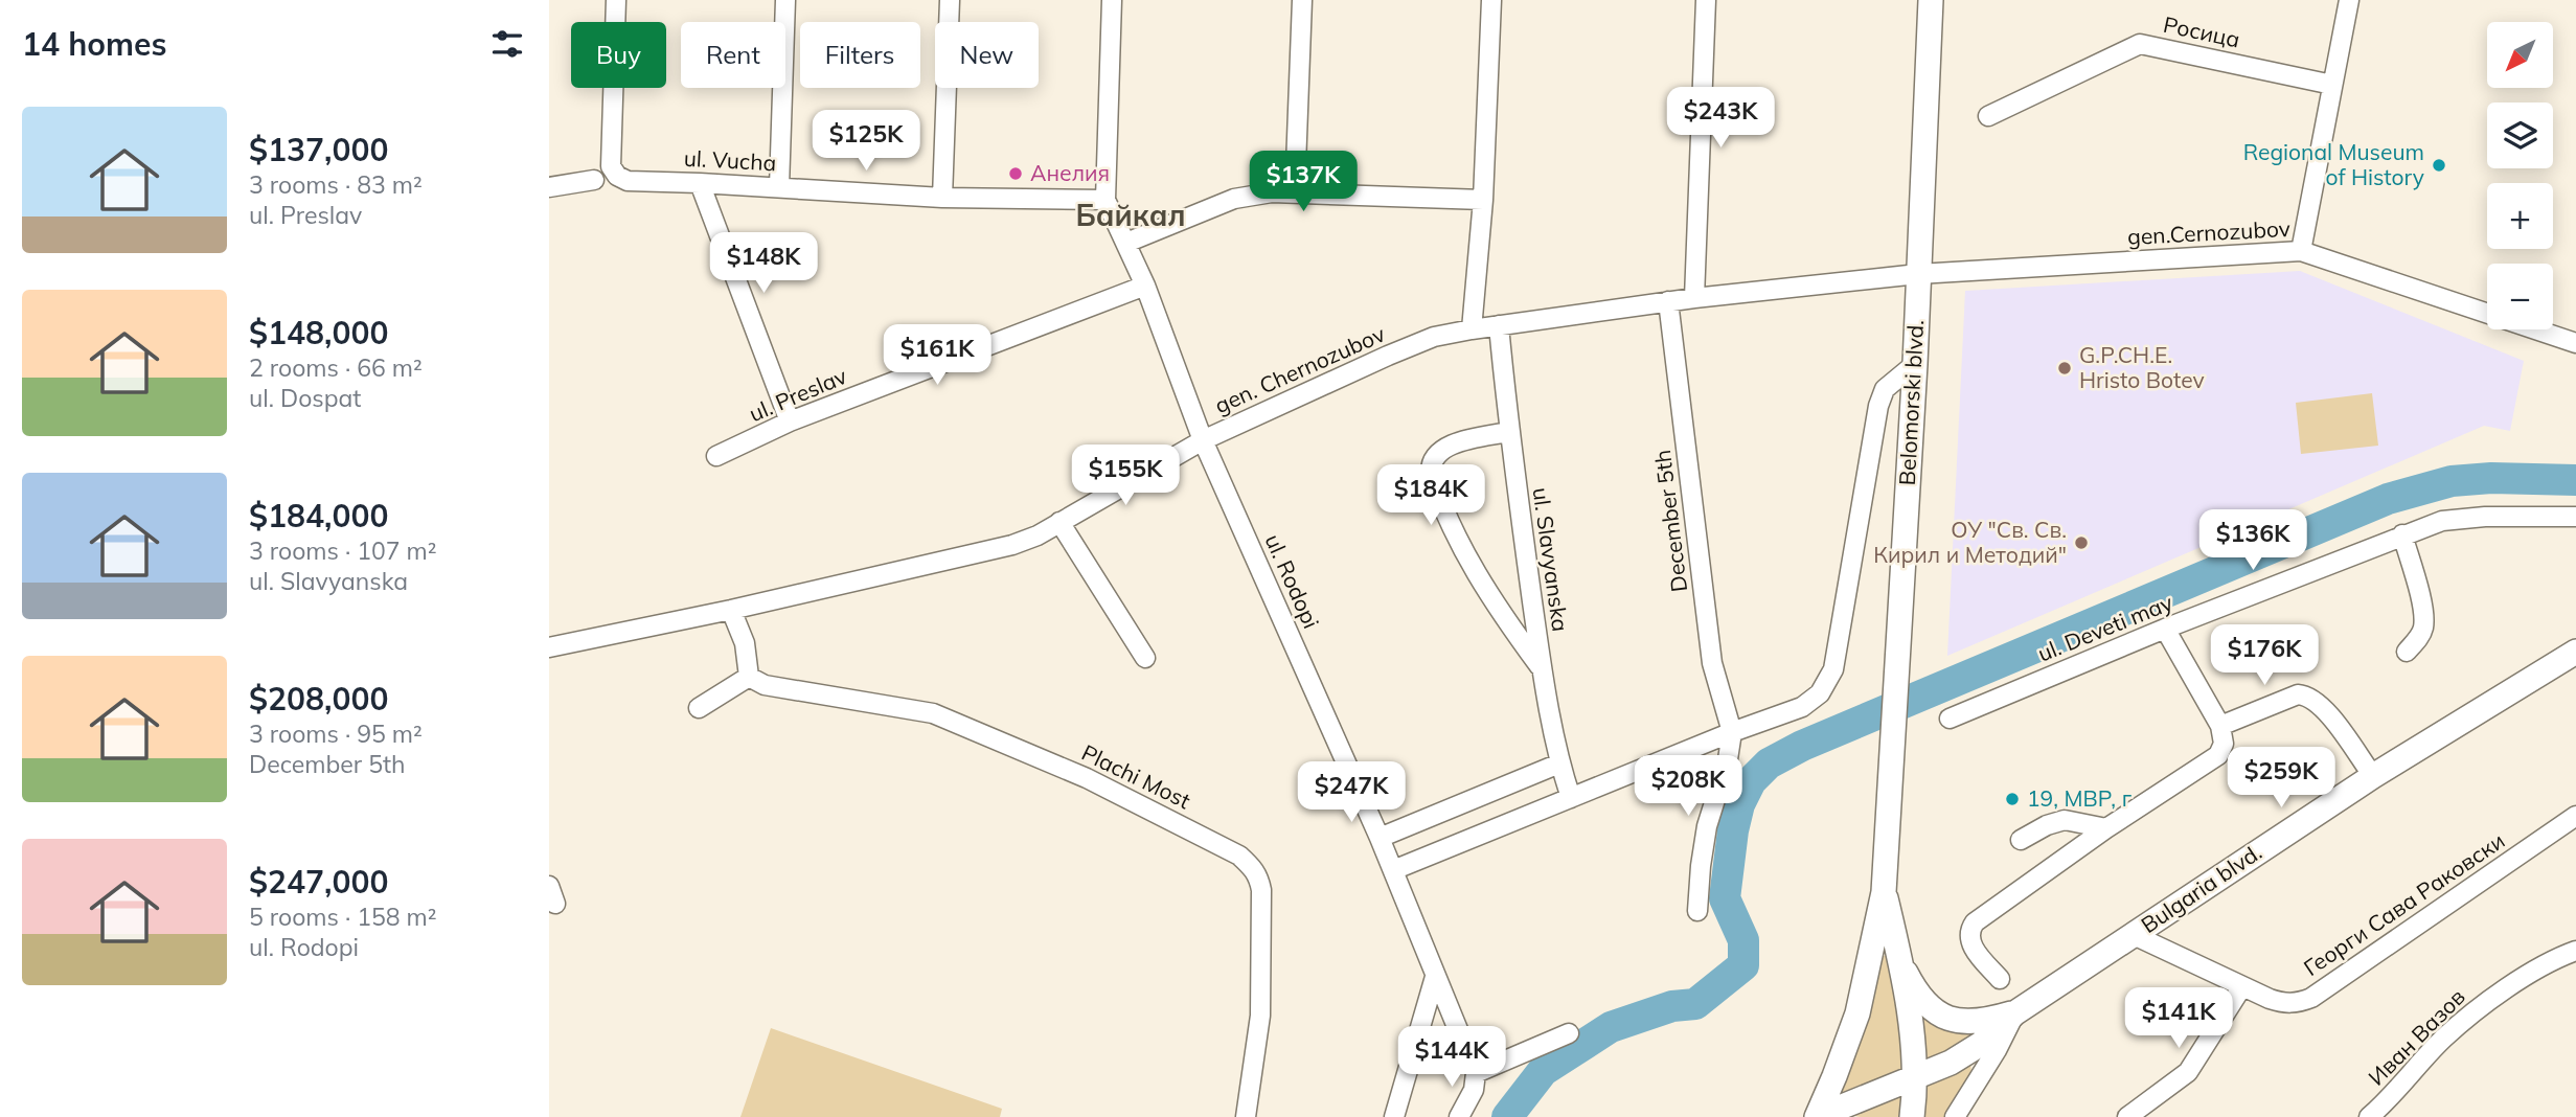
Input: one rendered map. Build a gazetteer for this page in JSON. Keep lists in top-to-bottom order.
{
  "streets": {
    "main road": ["Belomorski blvd.", "Bulgaria blvd."],
    "street": [
      "Росица",
      "ul. Vucha",
      "gen.Cernozubov",
      "gen. Chernozubov",
      "ul. Preslav",
      "December 5th",
      "ul. Slavyanska",
      "ul. Rodopi",
      "ul. Deveti may",
      "Plachi Most",
      "Георги Сава Раковски",
      "Иван Вазов"
    ]
  },
  "crossings": [
    ["ul. Vucha", "ul. Rodopi"],
    ["gen.Cernozubov", "gen. Chernozubov"],
    ["gen.Cernozubov", "Belomorski blvd."],
    ["gen. Chernozubov", "Belomorski blvd."],
    ["gen. Chernozubov", "December 5th"],
    ["gen. Chernozubov", "ul. Slavyanska"],
    ["gen. Chernozubov", "ul. Rodopi"],
    ["ul. Preslav", "ul. Rodopi"],
    ["Belomorski blvd.", "Bulgaria blvd."],
    ["Bulgaria blvd.", "Георги Сава Раковски"]
  ],
  "districts": ["Байкал"],
  "places": [
    "Regional Museum of History",
    "Анелия",
    "G.P.CH.E. Hristo Botev",
    "ОУ \"Св. Св. Кирил и Методий\"",
    "19, МВР, г"
  ],
  "north": "bottom left",
  "page": {
    "heading": "14 homes",
    "map_buttons": ["+", "−"],
    "chip": [
      "Buy",
      "Rent",
      "Filters",
      "New"
    ],
    "price": [
      "$243K",
      "$125K",
      "$137K",
      "$148K",
      "$161K",
      "$155K",
      "$184K",
      "$136K",
      "$176K",
      "$259K",
      "$208K",
      "$247K",
      "$141K",
      "$144K"
    ],
    "list": [
      {
        "name": "$137,000",
        "note": "3 rooms · 83 m² · ul. Preslav"
      },
      {
        "name": "$148,000",
        "note": "2 rooms · 66 m² · ul. Dospat"
      },
      {
        "name": "$184,000",
        "note": "3 rooms · 107 m² · ul. Slavyanska"
      },
      {
        "name": "$208,000",
        "note": "3 rooms · 95 m² · December 5th"
      },
      {
        "name": "$247,000",
        "note": "5 rooms · 158 m² · ul. Rodopi"
      }
    ]
  }
}
